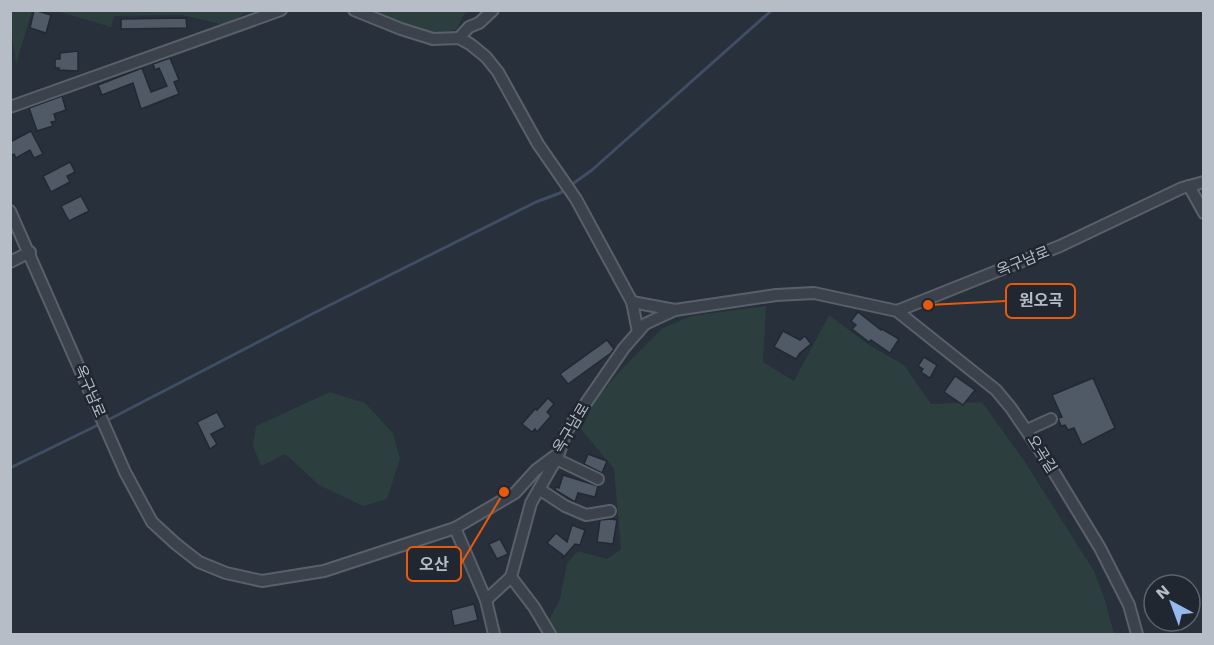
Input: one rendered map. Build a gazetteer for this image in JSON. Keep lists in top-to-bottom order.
{
  "streets": {
    "street": ["옥구남로", "오곡길"]
  },
  "crossings": [
    ["옥구남로", "오곡길"]
  ],
  "places": ["원오곡", "오산"],
  "north": "top left"
}
